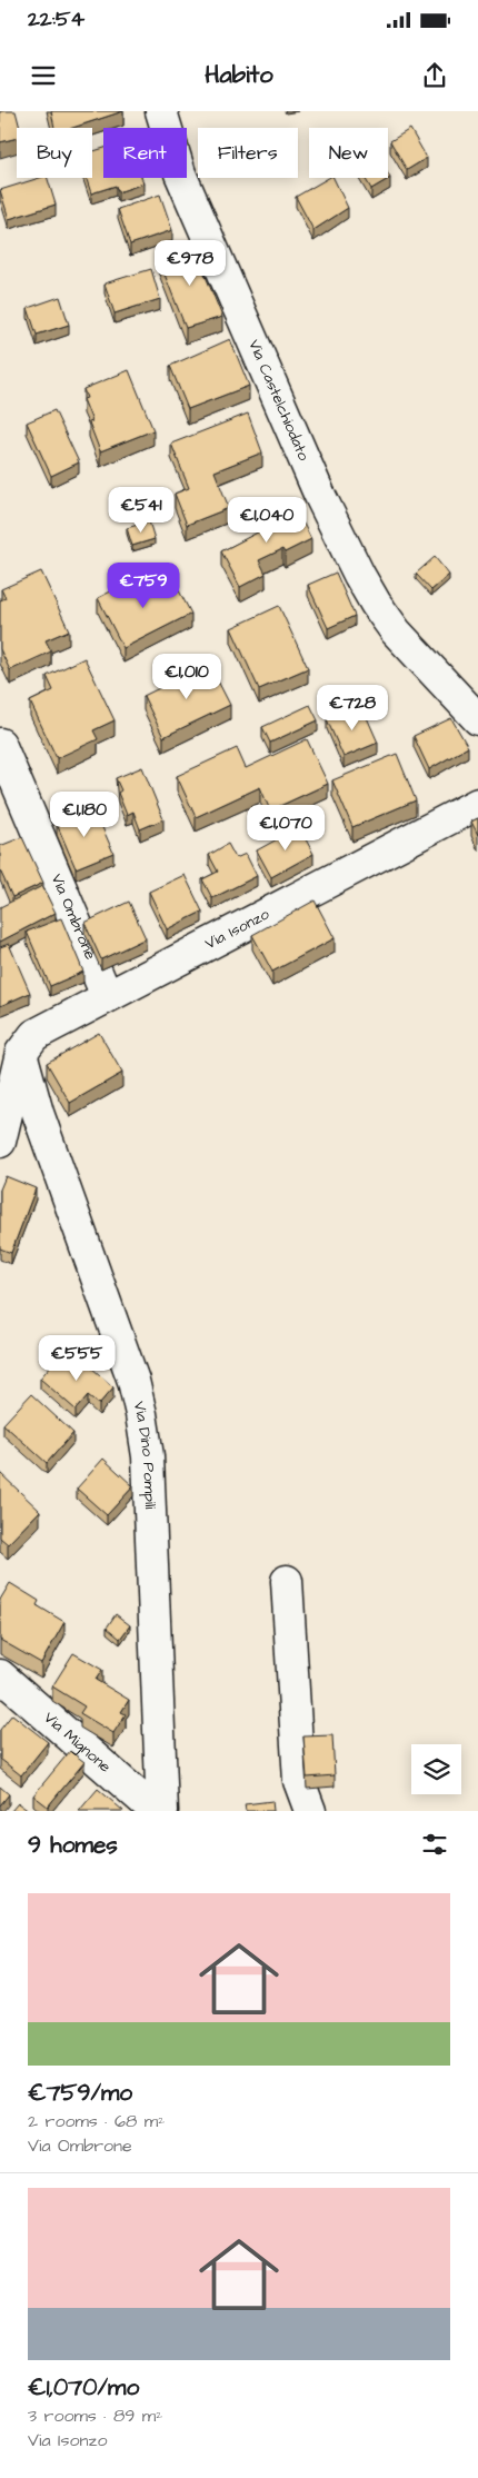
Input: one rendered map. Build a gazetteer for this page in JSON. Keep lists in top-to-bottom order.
{
  "streets": {
    "street": [
      "Via Castelchiodato",
      "Via Ombrone",
      "Via Isonzo",
      "Via Dino Pompili",
      "Via Mignone"
    ]
  },
  "crossings": [
    ["Via Ombrone", "Via Isonzo"],
    ["Via Isonzo", "Via Dino Pompili"]
  ],
  "page": {
    "status": "22:54",
    "header": "Habito",
    "chip": [
      "Buy",
      "Rent",
      "Filters",
      "New"
    ],
    "price": [
      "€978",
      "€541",
      "€1,040",
      "€759",
      "€1,010",
      "€728",
      "€1,180",
      "€1,070",
      "€555"
    ],
    "heading": "9 homes",
    "list": [
      {
        "name": "€759/mo",
        "note": "2 rooms · 68 m² · Via Ombrone"
      },
      {
        "name": "€1,070/mo",
        "note": "3 rooms · 89 m² · Via Isonzo"
      }
    ]
  }
}
